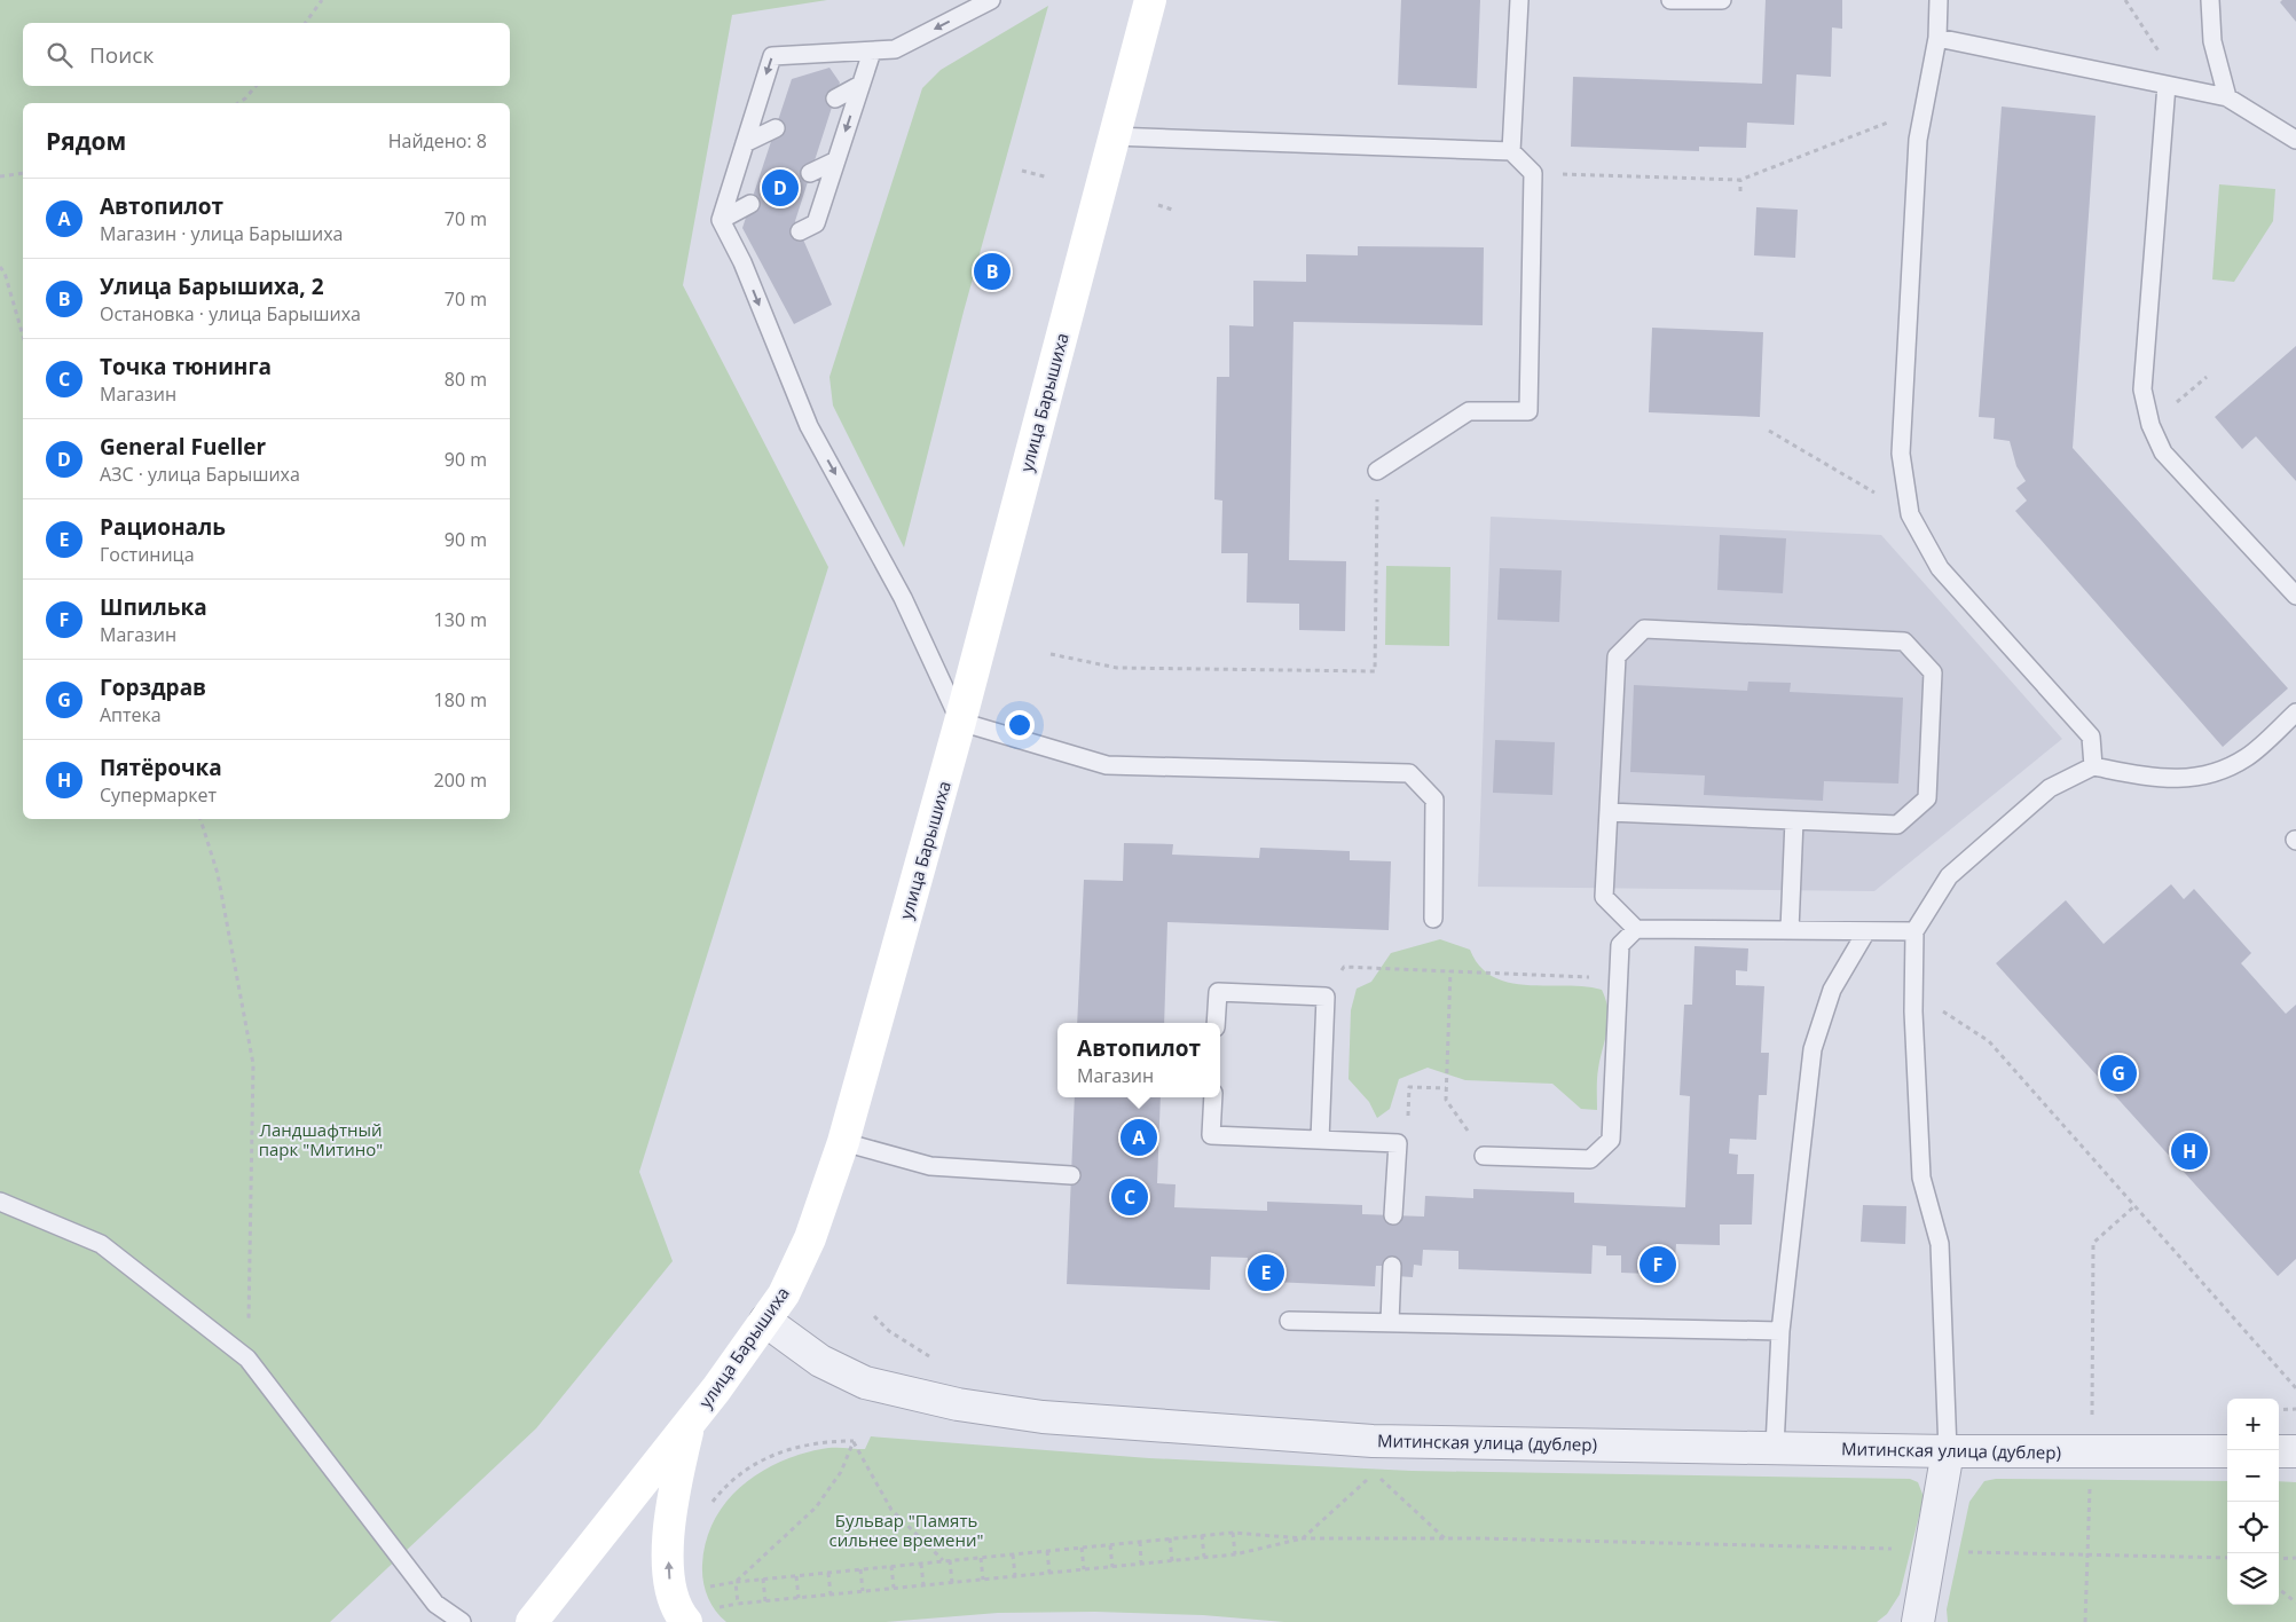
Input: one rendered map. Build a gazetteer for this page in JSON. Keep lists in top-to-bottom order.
{
  "streets": {
    "main road": ["улица Барышиха"],
    "street": ["Митинская улица (дублер)"]
  },
  "crossings": [
    ["улица Барышиха", "Митинская улица (дублер)"]
  ],
  "parks": ["Ландшафтный парк \"Митино\"", "Бульвар \"Память сильнее времени\""],
  "page": {
    "search": "Поиск",
    "heading": ["Рядом", "Найдено: 8"],
    "pins": [
      "D",
      "B",
      "G",
      "A",
      "H",
      "C",
      "F",
      "E"
    ],
    "list": [
      {
        "mark": "A",
        "name": "Автопилот",
        "note": "Магазин · улица Барышиха",
        "value": "70 m"
      },
      {
        "mark": "B",
        "name": "Улица Барышиха, 2",
        "note": "Остановка · улица Барышиха",
        "value": "70 m"
      },
      {
        "mark": "C",
        "name": "Точка тюнинга",
        "note": "Магазин",
        "value": "80 m"
      },
      {
        "mark": "D",
        "name": "General Fueller",
        "note": "АЗС · улица Барышиха",
        "value": "90 m"
      },
      {
        "mark": "E",
        "name": "Рациональ",
        "note": "Гостиница",
        "value": "90 m"
      },
      {
        "mark": "F",
        "name": "Шпилька",
        "note": "Магазин",
        "value": "130 m"
      },
      {
        "mark": "G",
        "name": "Горздрав",
        "note": "Аптека",
        "value": "180 m"
      },
      {
        "mark": "H",
        "name": "Пятёрочка",
        "note": "Супермаркет",
        "value": "200 m"
      }
    ],
    "popup": ["Автопилот", "Магазин"],
    "map_buttons": ["+", "−"]
  }
}
